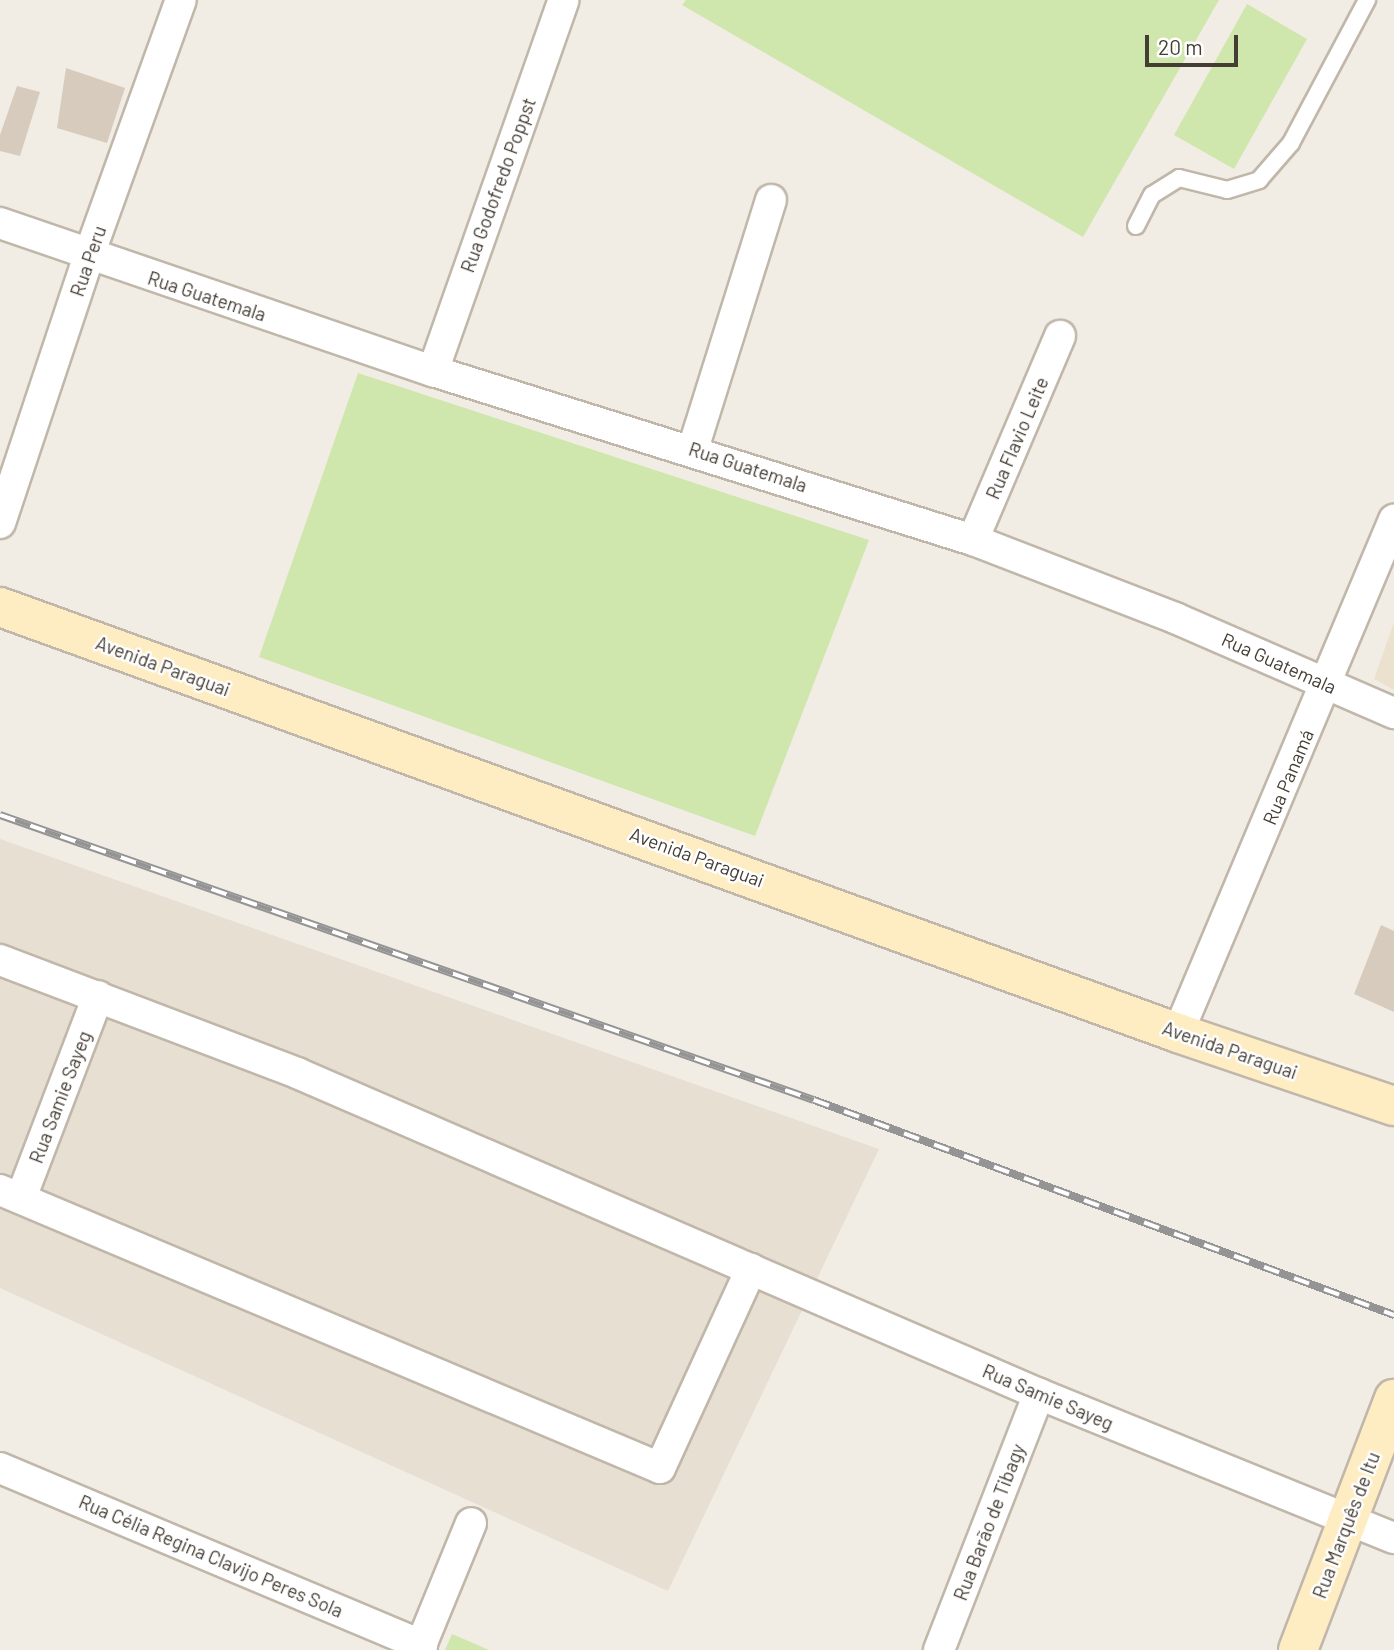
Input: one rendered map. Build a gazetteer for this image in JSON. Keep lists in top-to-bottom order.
{
  "streets": {
    "street": [
      "Rua Godofredo Poppst",
      "Rua Peru",
      "Rua Guatemala",
      "Rua Flavio Leite",
      "Avenida Paraguai",
      "Rua Panamá",
      "Rua Samie Sayeg",
      "Rua Barão de Tibagy",
      "Rua Marquês de Itu",
      "Rua Célia Regina Clavijo Peres Sola"
    ]
  },
  "crossings": [
    ["Rua Godofredo Poppst", "Rua Guatemala"],
    ["Rua Peru", "Rua Guatemala"],
    ["Rua Guatemala", "Rua Flavio Leite"],
    ["Rua Guatemala", "Rua Panamá"],
    ["Avenida Paraguai", "Rua Panamá"],
    ["Rua Samie Sayeg", "Rua Barão de Tibagy"],
    ["Rua Samie Sayeg", "Rua Marquês de Itu"]
  ],
  "scale_bar": "20 m"
}
